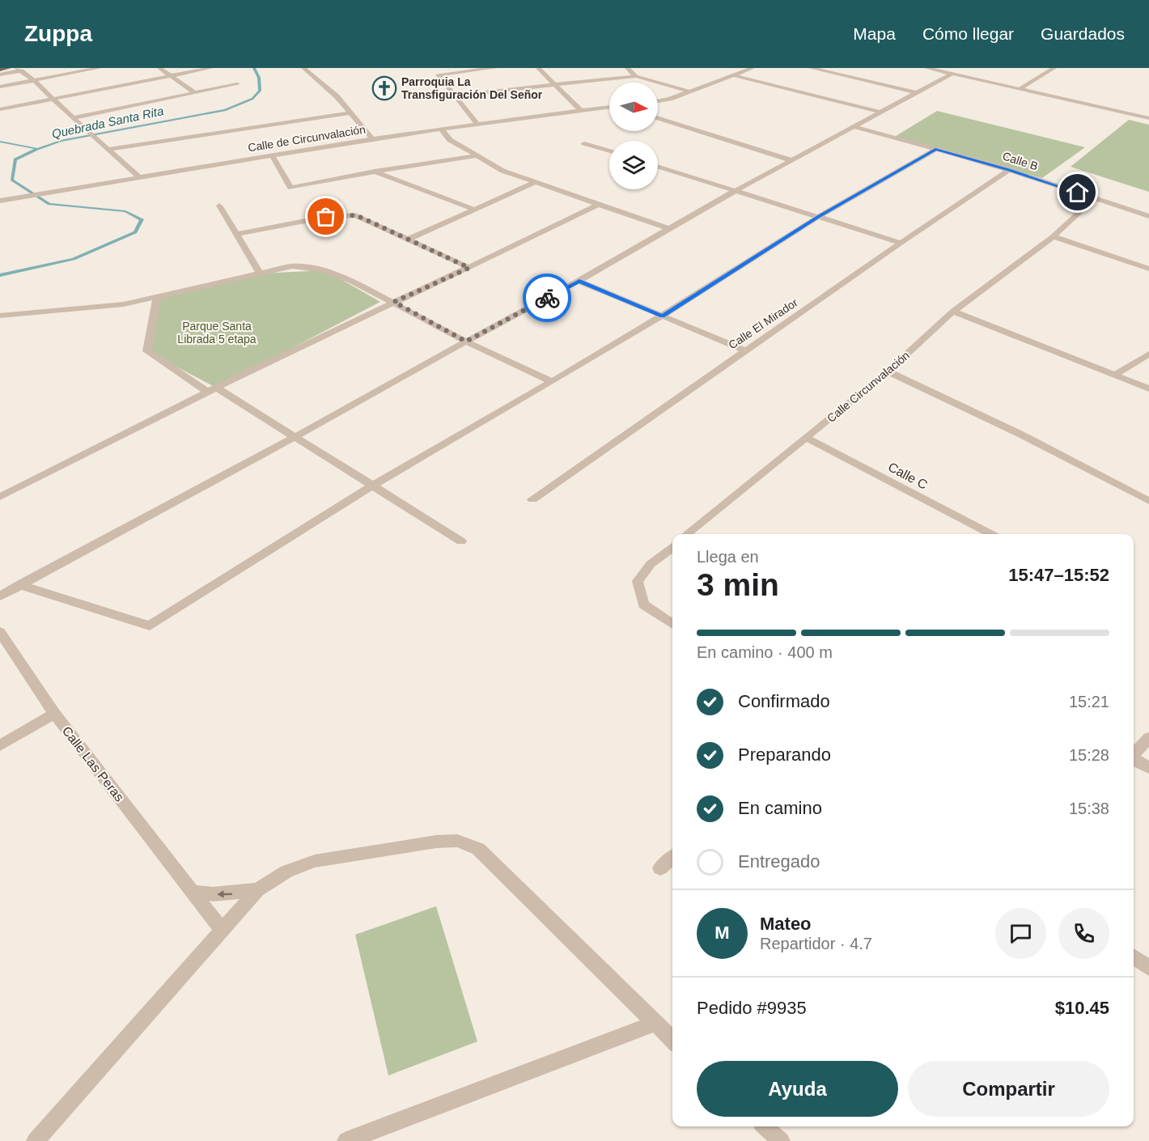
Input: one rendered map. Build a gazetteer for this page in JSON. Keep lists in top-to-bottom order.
{
  "streets": {
    "street": [
      "Calle de Circunvalación",
      "Calle B",
      "Calle El Mirador",
      "Calle Circunvalación",
      "Calle C",
      "Calle Las Peras"
    ]
  },
  "crossings": [
    ["Calle B", "Calle El Mirador"],
    ["Calle B", "Calle Circunvalación"],
    ["Calle Circunvalación", "Calle C"]
  ],
  "water": ["Quebrada Santa Rita"],
  "parks": ["Parque Santa Librada 5 etapa"],
  "places": {
    "church": ["Parroquia La Transfiguración Del Señor"]
  },
  "north": "right",
  "page": {
    "header": "Zuppa",
    "nav": ["Mapa", "Cómo llegar", "Guardados"],
    "heading": ["3 min", "Llega en", "15:47–15:52"],
    "panel": [
      "Mateo",
      "Repartidor · 4.7",
      "Pedido #9935",
      "$10.45"
    ],
    "bar": "En camino · 400 m",
    "list": [
      ["Confirmado", "15:21"],
      ["Preparando", "15:28"],
      ["En camino", "15:38"],
      "Entregado"
    ],
    "round": "M",
    "buttons": ["Ayuda", "Compartir"]
  }
}
